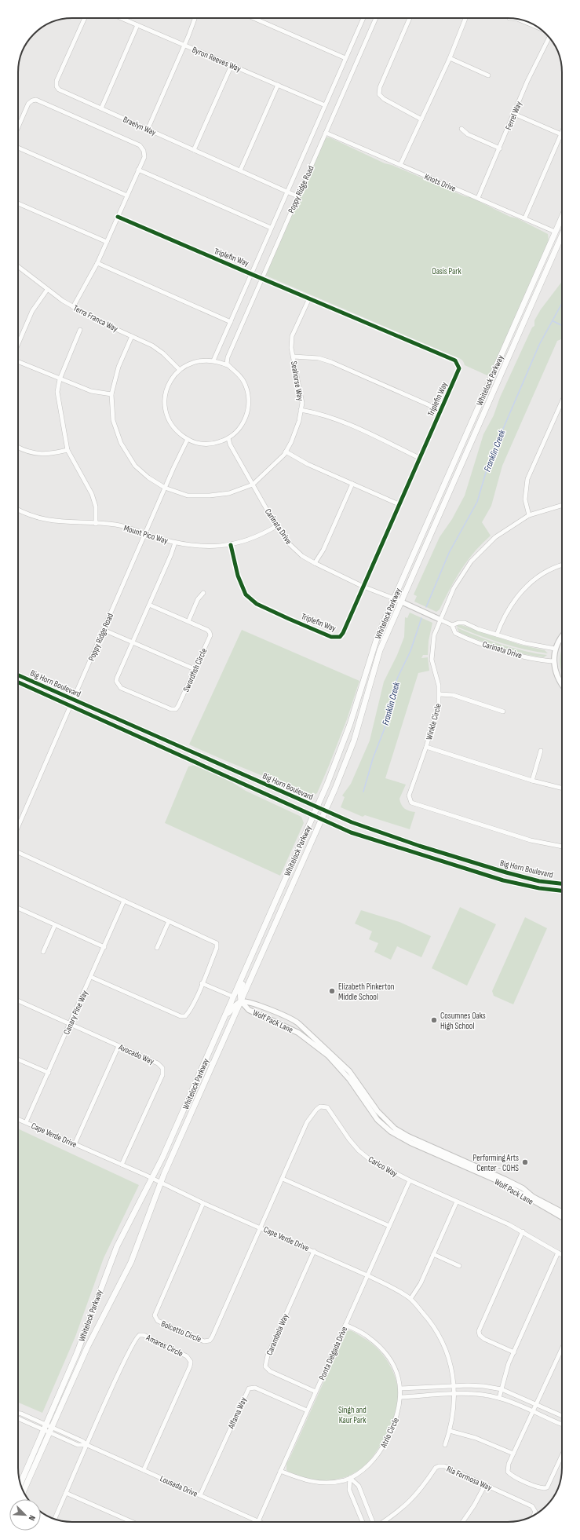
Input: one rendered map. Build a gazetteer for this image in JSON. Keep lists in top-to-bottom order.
{
  "streets": {
    "main road": ["Whitelock Parkway", "Big Horn Boulevard"],
    "street": [
      "Byron Reeves Way",
      "Ferrel Way",
      "Braelyn Way",
      "Knots Drive",
      "Poppy Ridge Road",
      "Triplefin Way",
      "Terra Franca Way",
      "Seahorse Way",
      "Carinata Drive",
      "Mount Pico Way",
      "Swordfish Circle",
      "Winkle Circle",
      "Canary Pine Way",
      "Wolf Pack Lane",
      "Avocado Way",
      "Cape Verde Drive",
      "Carico Way",
      "Bolcetto Circle",
      "Carambola Way",
      "Amares Circle",
      "Ponta Delgada Drive",
      "Alfama Way",
      "Atrio Circle",
      "Ria Formosa Way",
      "Lousada Drive"
    ]
  },
  "crossings": [
    ["Byron Reeves Way", "Poppy Ridge Road"],
    ["Ferrel Way", "Knots Drive"],
    ["Braelyn Way", "Poppy Ridge Road"],
    ["Knots Drive", "Poppy Ridge Road"],
    ["Knots Drive", "Whitelock Parkway"],
    ["Poppy Ridge Road", "Triplefin Way"],
    ["Poppy Ridge Road", "Terra Franca Way"],
    ["Poppy Ridge Road", "Seahorse Way"],
    ["Poppy Ridge Road", "Carinata Drive"],
    ["Poppy Ridge Road", "Mount Pico Way"],
    ["Poppy Ridge Road", "Big Horn Boulevard"],
    ["Triplefin Way", "Seahorse Way"],
    ["Triplefin Way", "Carinata Drive"],
    ["Triplefin Way", "Mount Pico Way"],
    ["Terra Franca Way", "Seahorse Way"],
    ["Terra Franca Way", "Carinata Drive"],
    ["Whitelock Parkway", "Carinata Drive"],
    ["Whitelock Parkway", "Big Horn Boulevard"],
    ["Whitelock Parkway", "Wolf Pack Lane"],
    ["Whitelock Parkway", "Cape Verde Drive"],
    ["Whitelock Parkway", "Lousada Drive"],
    ["Seahorse Way", "Carinata Drive"],
    ["Carinata Drive", "Mount Pico Way"],
    ["Canary Pine Way", "Avocado Way"],
    ["Canary Pine Way", "Cape Verde Drive"],
    ["Avocado Way", "Cape Verde Drive"],
    ["Cape Verde Drive", "Carico Way"],
    ["Cape Verde Drive", "Bolcetto Circle"],
    ["Cape Verde Drive", "Carambola Way"],
    ["Cape Verde Drive", "Ponta Delgada Drive"],
    ["Carico Way", "Bolcetto Circle"],
    ["Carico Way", "Ponta Delgada Drive"],
    ["Carambola Way", "Ponta Delgada Drive"],
    ["Amares Circle", "Lousada Drive"],
    ["Ponta Delgada Drive", "Alfama Way"],
    ["Ponta Delgada Drive", "Atrio Circle"],
    ["Ponta Delgada Drive", "Lousada Drive"],
    ["Alfama Way", "Lousada Drive"]
  ],
  "water": ["Franklin Creek"],
  "parks": ["Oasis Park", "Singh and Kaur Park"],
  "places": ["Elizabeth Pinkerton Middle School", "Cosumnes Oaks High School", "Performing Arts Center - COHS"],
  "north": "bottom right"
}
